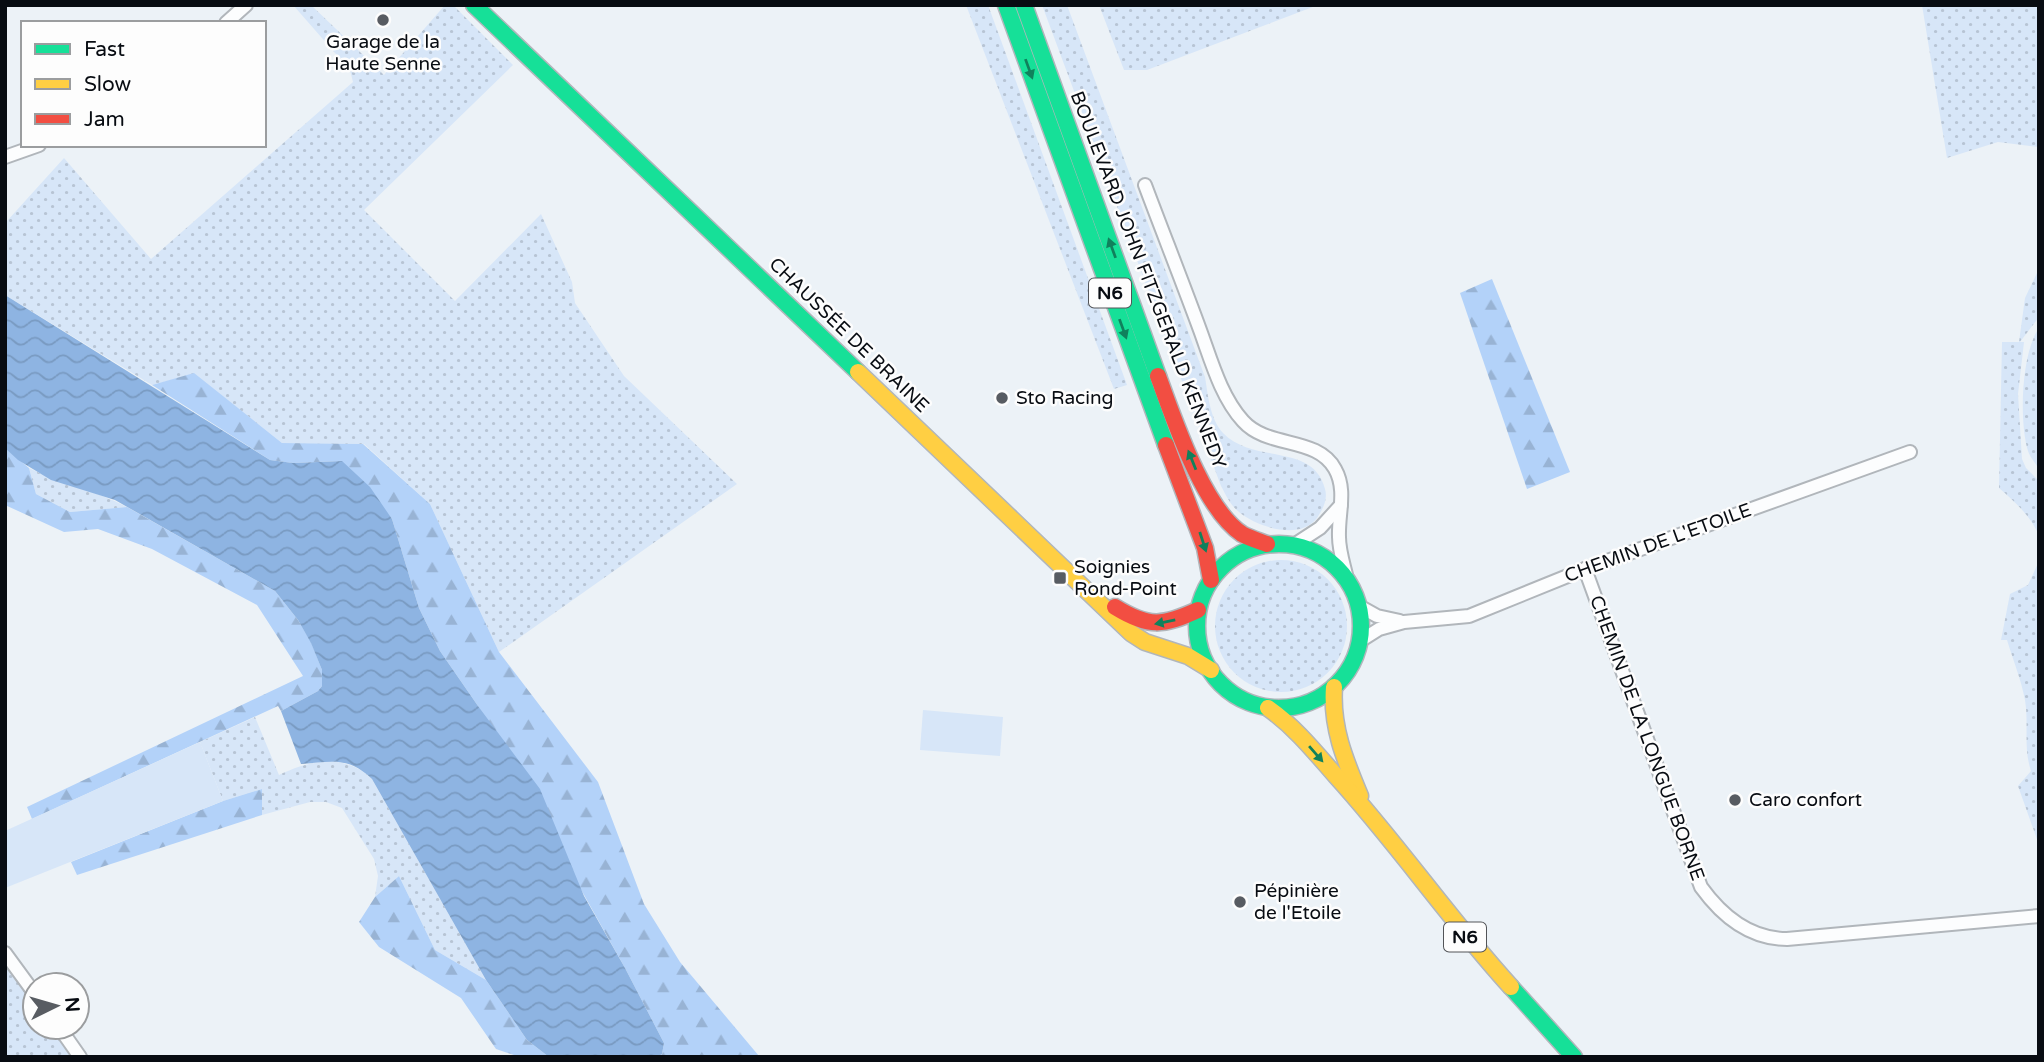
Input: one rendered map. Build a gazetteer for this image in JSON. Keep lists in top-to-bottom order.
{
  "streets": {
    "main road": ["BOULEVARD JOHN FITZGERALD KENNEDY", "N6", "CHAUSSÉE DE BRAINE"],
    "street": ["CHEMIN DE L'ETOILE", "CHEMIN DE LA LONGUE BORNE"]
  },
  "crossings": [
    ["BOULEVARD JOHN FITZGERALD KENNEDY", "N6"],
    ["BOULEVARD JOHN FITZGERALD KENNEDY", "CHAUSSÉE DE BRAINE"],
    ["BOULEVARD JOHN FITZGERALD KENNEDY", "CHEMIN DE L'ETOILE"],
    ["N6", "CHAUSSÉE DE BRAINE"],
    ["N6", "CHEMIN DE L'ETOILE"],
    ["CHAUSSÉE DE BRAINE", "CHEMIN DE L'ETOILE"],
    ["CHEMIN DE L'ETOILE", "CHEMIN DE LA LONGUE BORNE"]
  ],
  "places": {
    "other": [
      "Garage de la Haute Senne",
      "Sto Racing",
      "Caro confort",
      "Pépinière de l'Etoile"
    ],
    "transit": ["Soignies Rond-Point"]
  },
  "legend": ["Fast", "Slow", "Jam"],
  "north": "right"
}
